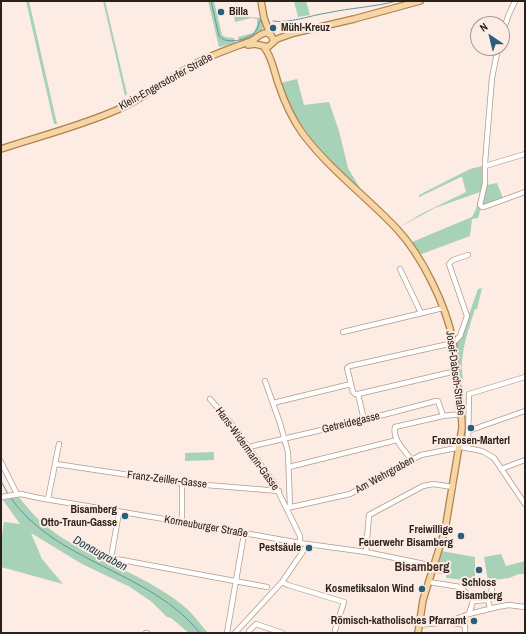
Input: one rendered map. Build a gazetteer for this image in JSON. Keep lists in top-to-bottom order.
{
  "streets": {
    "main road": ["Klein-Engersdorfer Straße", "Josef-Dabsch-Straße"],
    "street": [
      "Getreidegasse",
      "Hans-Widermann-Gasse",
      "Am Wehrgraben",
      "Franz-Zeiller-Gasse",
      "Korneuburger Straße"
    ]
  },
  "crossings": [
    ["Klein-Engersdorfer Straße", "Josef-Dabsch-Straße"],
    ["Josef-Dabsch-Straße", "Am Wehrgraben"],
    ["Josef-Dabsch-Straße", "Korneuburger Straße"],
    ["Getreidegasse", "Hans-Widermann-Gasse"],
    ["Hans-Widermann-Gasse", "Am Wehrgraben"],
    ["Hans-Widermann-Gasse", "Franz-Zeiller-Gasse"],
    ["Hans-Widermann-Gasse", "Korneuburger Straße"]
  ],
  "districts": ["Bisamberg"],
  "water": ["Donaugraben"],
  "places": [
    "Billa",
    "Mühl-Kreuz",
    "Franzosen-Marterl",
    "Bisamberg Otto-Traun-Gasse",
    "Freiwillige Feuerwehr Bisamberg",
    "Pestsäule",
    "Schloss Bisamberg",
    "Kosmetiksalon Wind",
    "Römisch-katholisches Pfarramt"
  ],
  "north": "top left"
}
